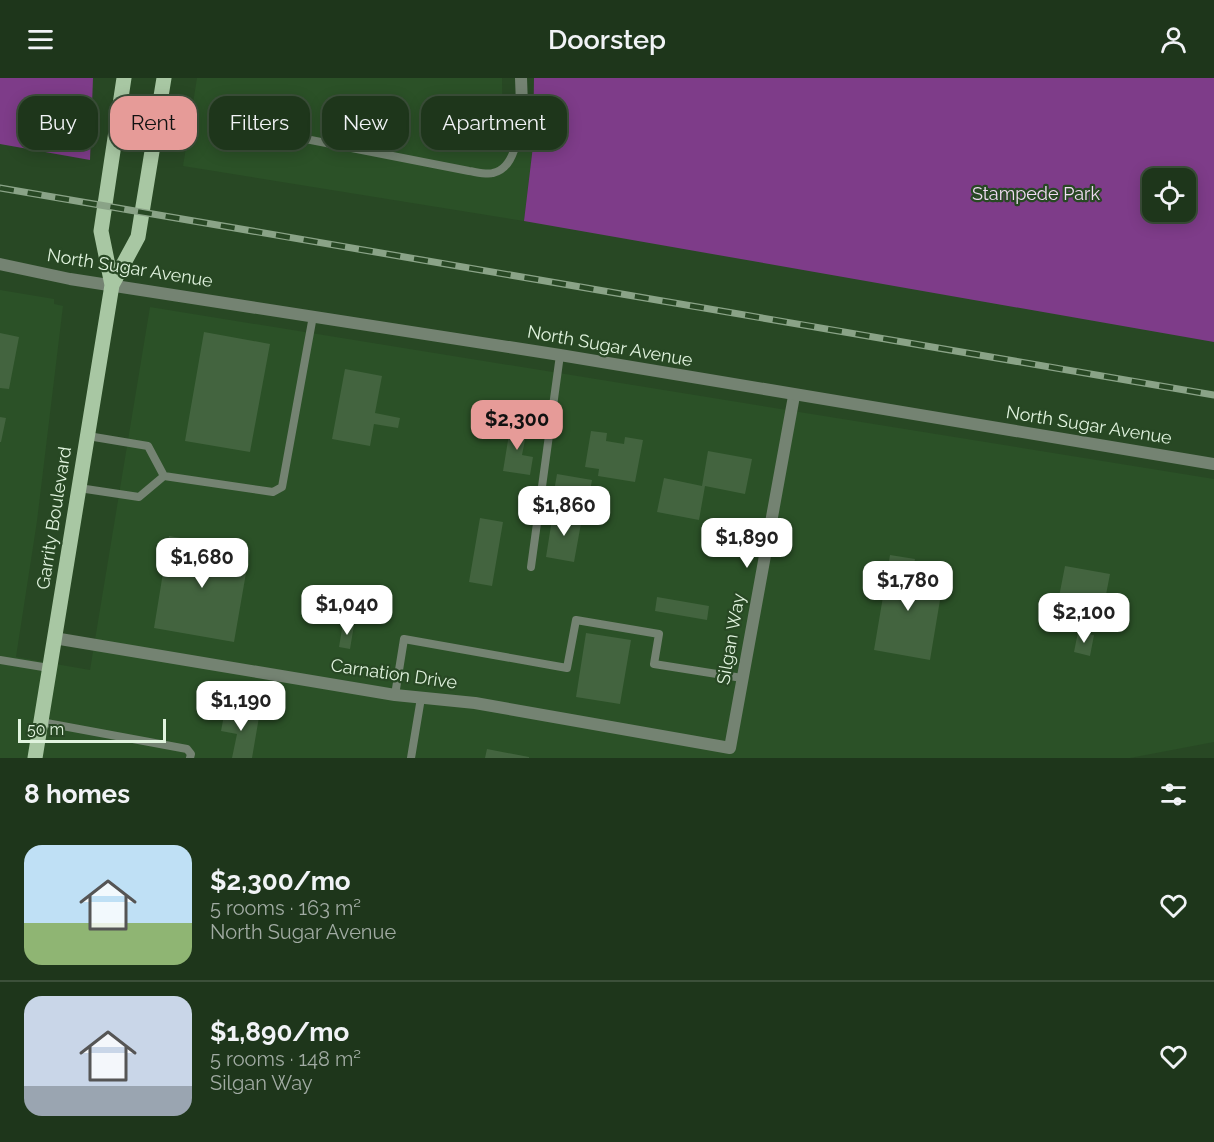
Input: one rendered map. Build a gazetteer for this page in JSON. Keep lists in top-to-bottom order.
{
  "streets": {
    "main road": ["Garrity Boulevard"],
    "street": ["North Sugar Avenue", "Silgan Way", "Carnation Drive"]
  },
  "crossings": [
    ["North Sugar Avenue", "Garrity Boulevard"],
    ["North Sugar Avenue", "Silgan Way"],
    ["Garrity Boulevard", "Carnation Drive"],
    ["Silgan Way", "Carnation Drive"]
  ],
  "parks": ["Stampede Park"],
  "scale_bar": "50 m",
  "page": {
    "header": "Doorstep",
    "chip": [
      "Buy",
      "Rent",
      "Filters",
      "New",
      "Apartment"
    ],
    "price": [
      "$2,300",
      "$1,860",
      "$1,890",
      "$1,680",
      "$1,780",
      "$1,040",
      "$2,100",
      "$1,190"
    ],
    "scale": "50 m",
    "heading": "8 homes",
    "list": [
      {
        "name": "$2,300/mo",
        "note": "5 rooms · 163 m² · North Sugar Avenue"
      },
      {
        "name": "$1,890/mo",
        "note": "5 rooms · 148 m² · Silgan Way"
      }
    ]
  }
}
